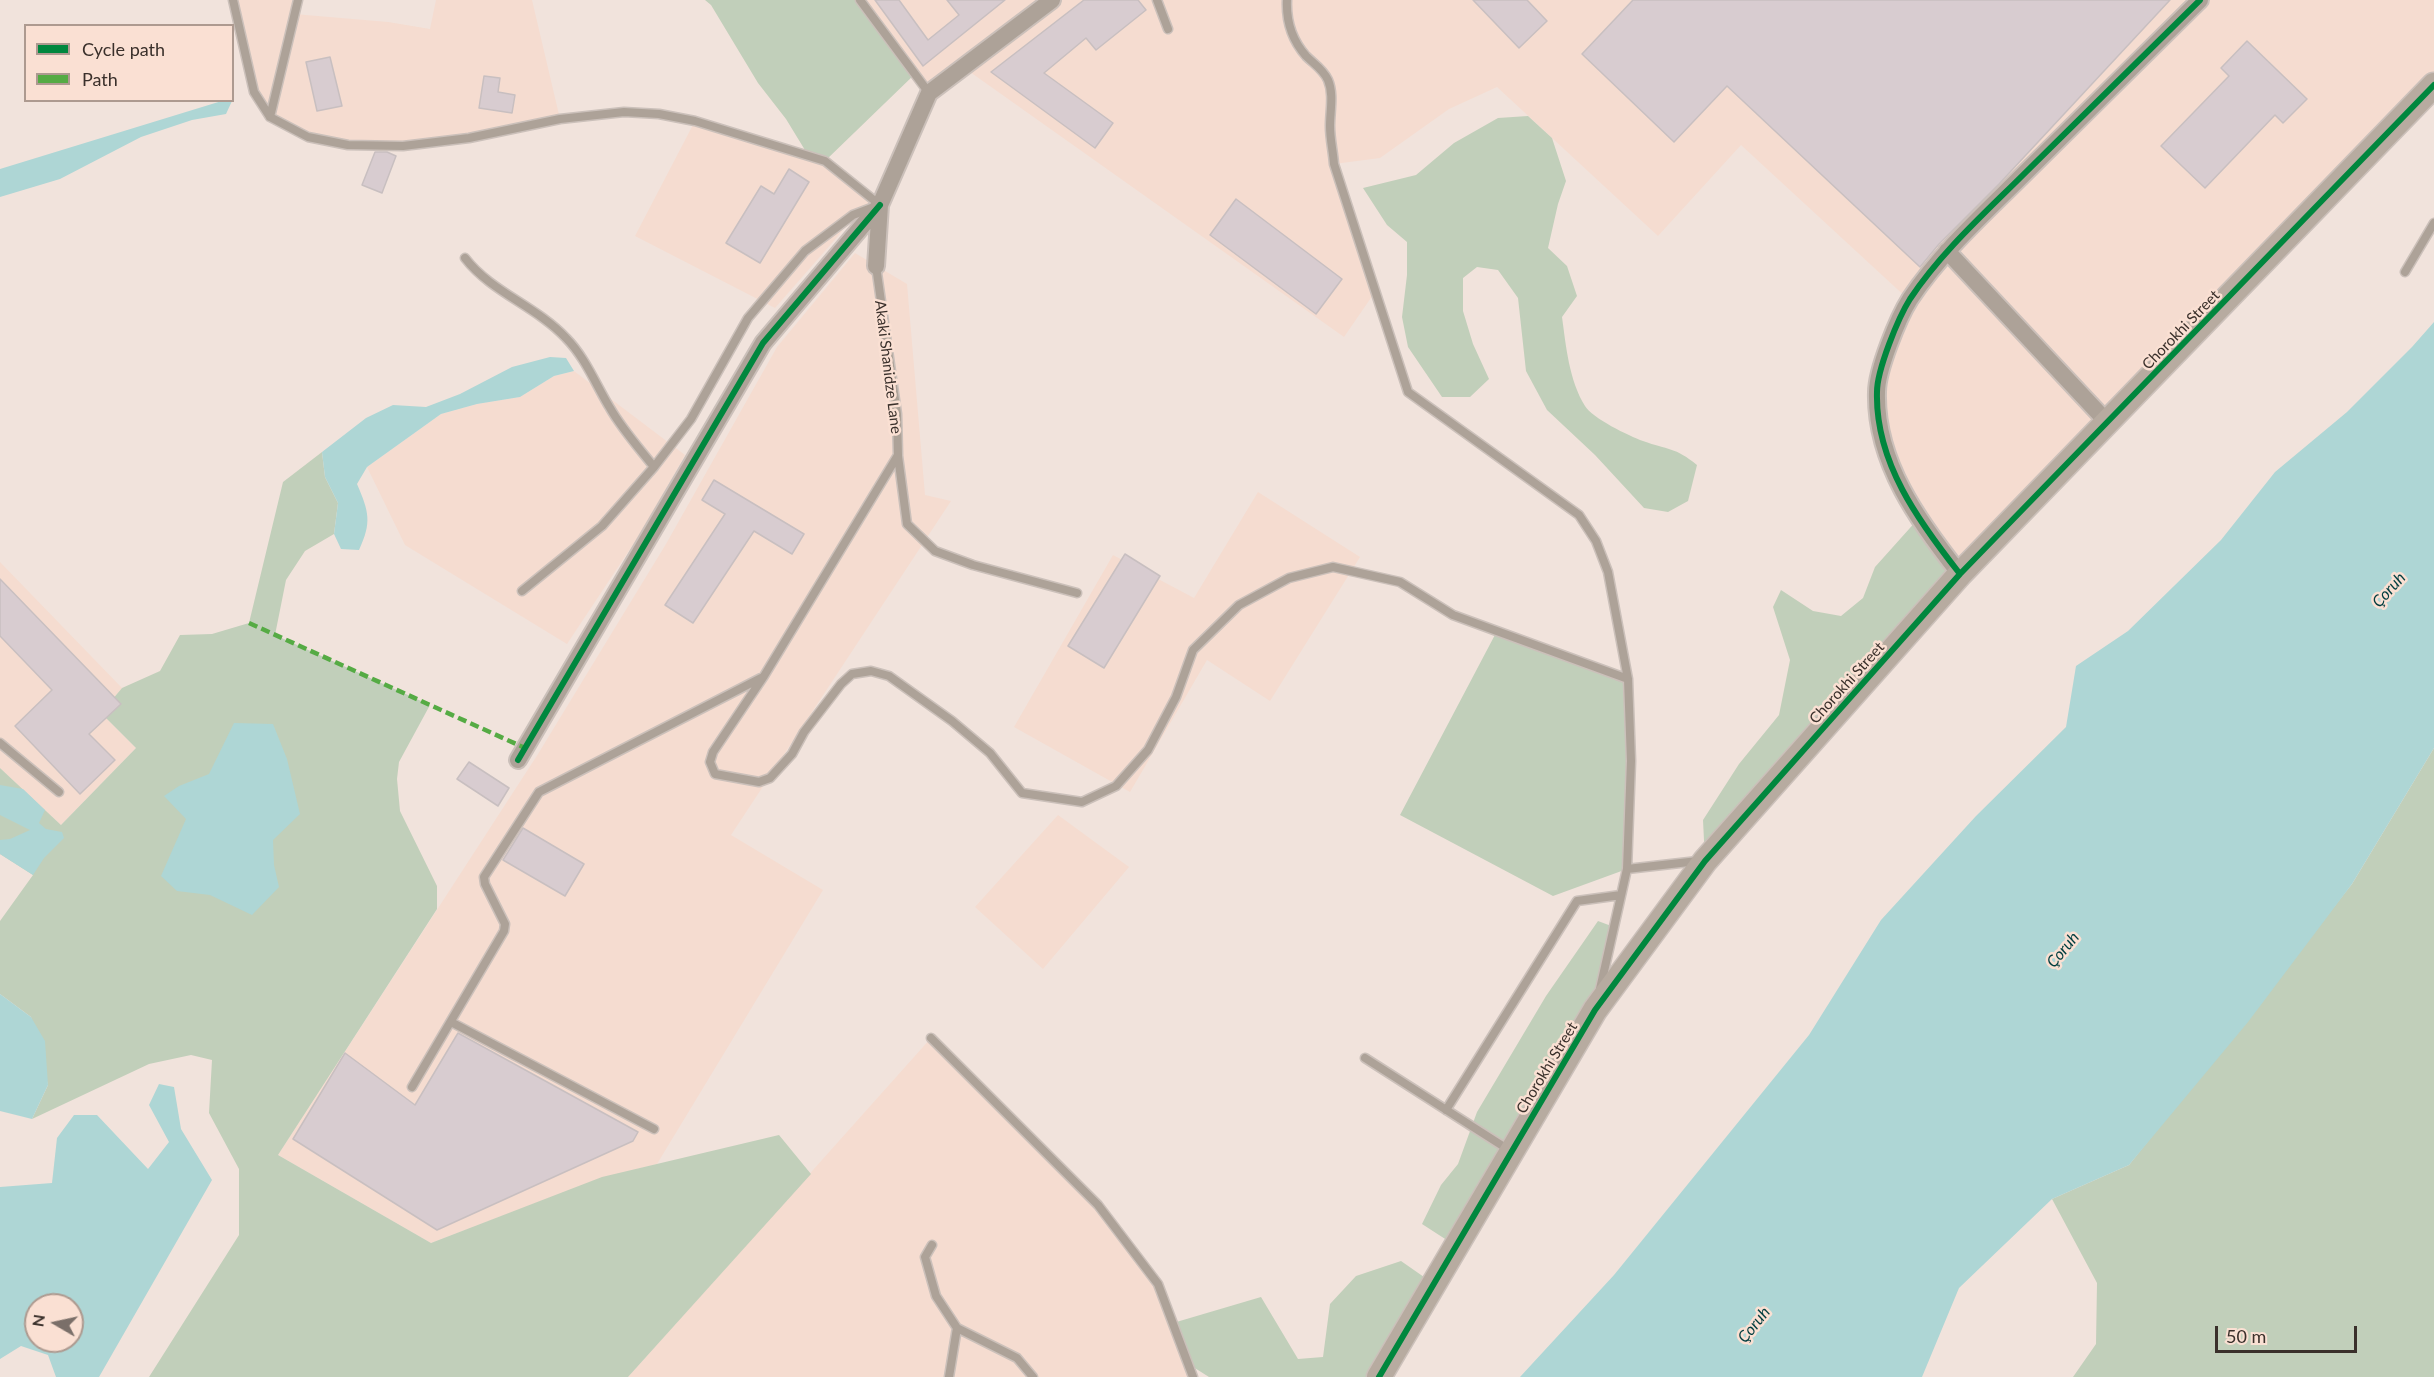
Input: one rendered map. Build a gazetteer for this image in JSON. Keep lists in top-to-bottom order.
{
  "streets": {
    "street": ["Chorokhi Street", "Akaki Shanidze Lane"]
  },
  "water": ["Çoruh"],
  "legend": ["Cycle path", "Path"],
  "scale_bar": "50 m",
  "north": "left"
}
